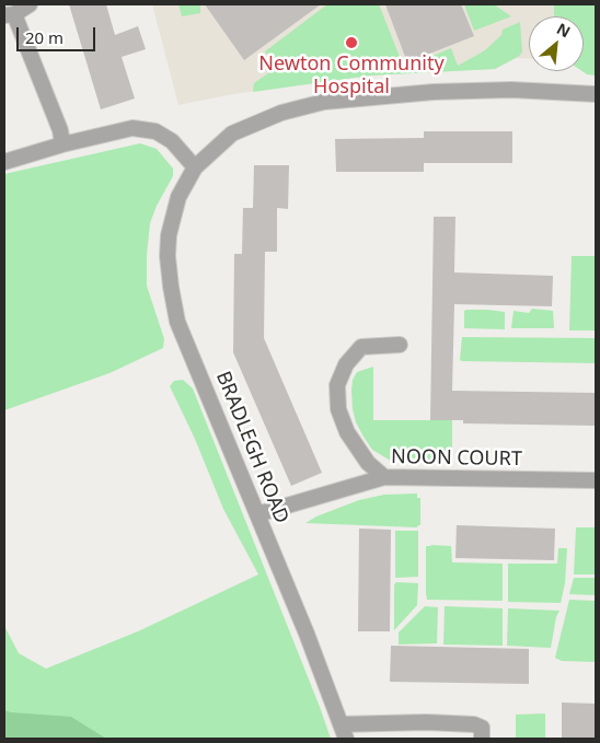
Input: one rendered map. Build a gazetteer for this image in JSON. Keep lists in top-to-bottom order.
{
  "streets": {
    "street": ["BRADLEGH ROAD", "NOON COURT"]
  },
  "crossings": [
    ["BRADLEGH ROAD", "NOON COURT"]
  ],
  "places": ["Newton Community Hospital"],
  "scale_bar": "20 m",
  "north": "top right"
}
